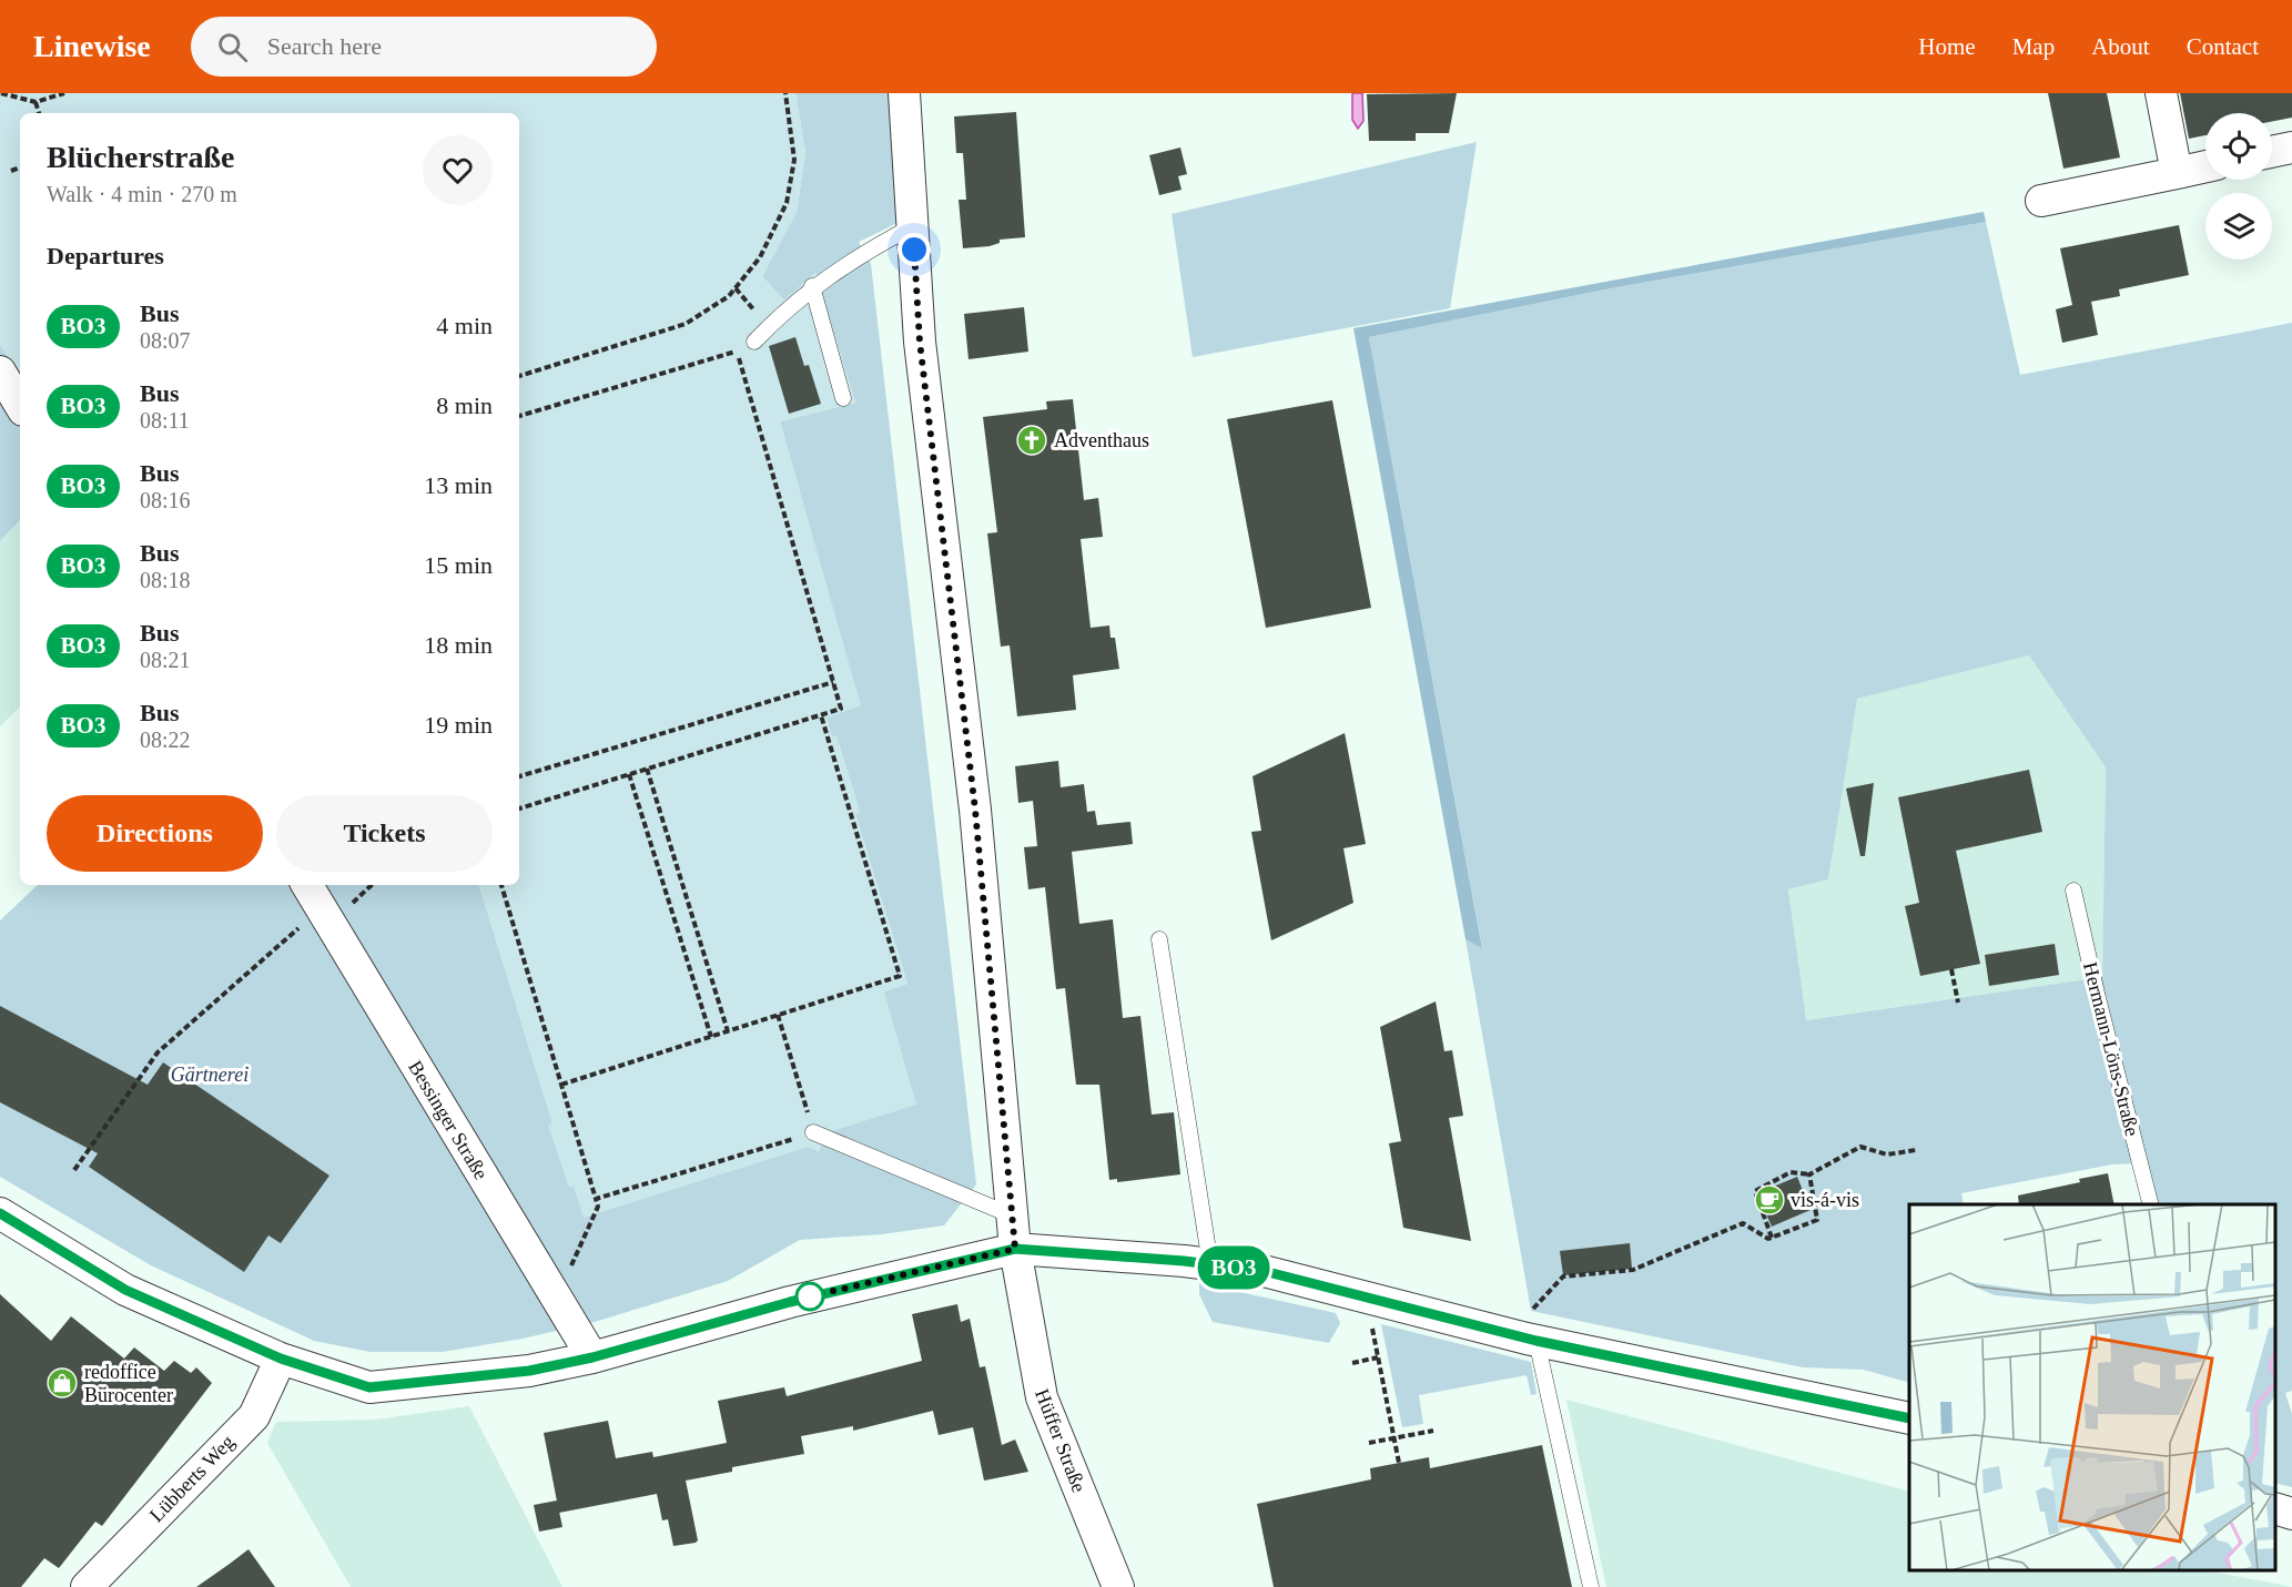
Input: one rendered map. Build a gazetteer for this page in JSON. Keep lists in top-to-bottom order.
{
  "streets": {
    "street": ["Bessinger Straße", "Hüffer Straße", "Lübberts Weg"],
    "lane": ["Hermann-Löns-Straße"]
  },
  "parks": ["Gärtnerei"],
  "places": {
    "church": ["Adventhaus"],
    "cafe": ["vis-á-vis"],
    "shop": ["redoffice Bürocenter"]
  },
  "lines": ["bus line BO3"],
  "page": {
    "header": "Linewise",
    "search": "Search here",
    "nav": [
      "Home",
      "Map",
      "About",
      "Contact"
    ],
    "on_map": "BO3",
    "heading": [
      ["Blücherstraße", "Walk · 4 min · 270 m"],
      "Departures"
    ],
    "list": [
      {
        "mark": "BO3",
        "name": "Bus",
        "note": "08:07",
        "value": "4 min"
      },
      {
        "mark": "BO3",
        "name": "Bus",
        "note": "08:11",
        "value": "8 min"
      },
      {
        "mark": "BO3",
        "name": "Bus",
        "note": "08:16",
        "value": "13 min"
      },
      {
        "mark": "BO3",
        "name": "Bus",
        "note": "08:18",
        "value": "15 min"
      },
      {
        "mark": "BO3",
        "name": "Bus",
        "note": "08:21",
        "value": "18 min"
      },
      {
        "mark": "BO3",
        "name": "Bus",
        "note": "08:22",
        "value": "19 min"
      }
    ],
    "buttons": ["Directions", "Tickets"]
  }
}
